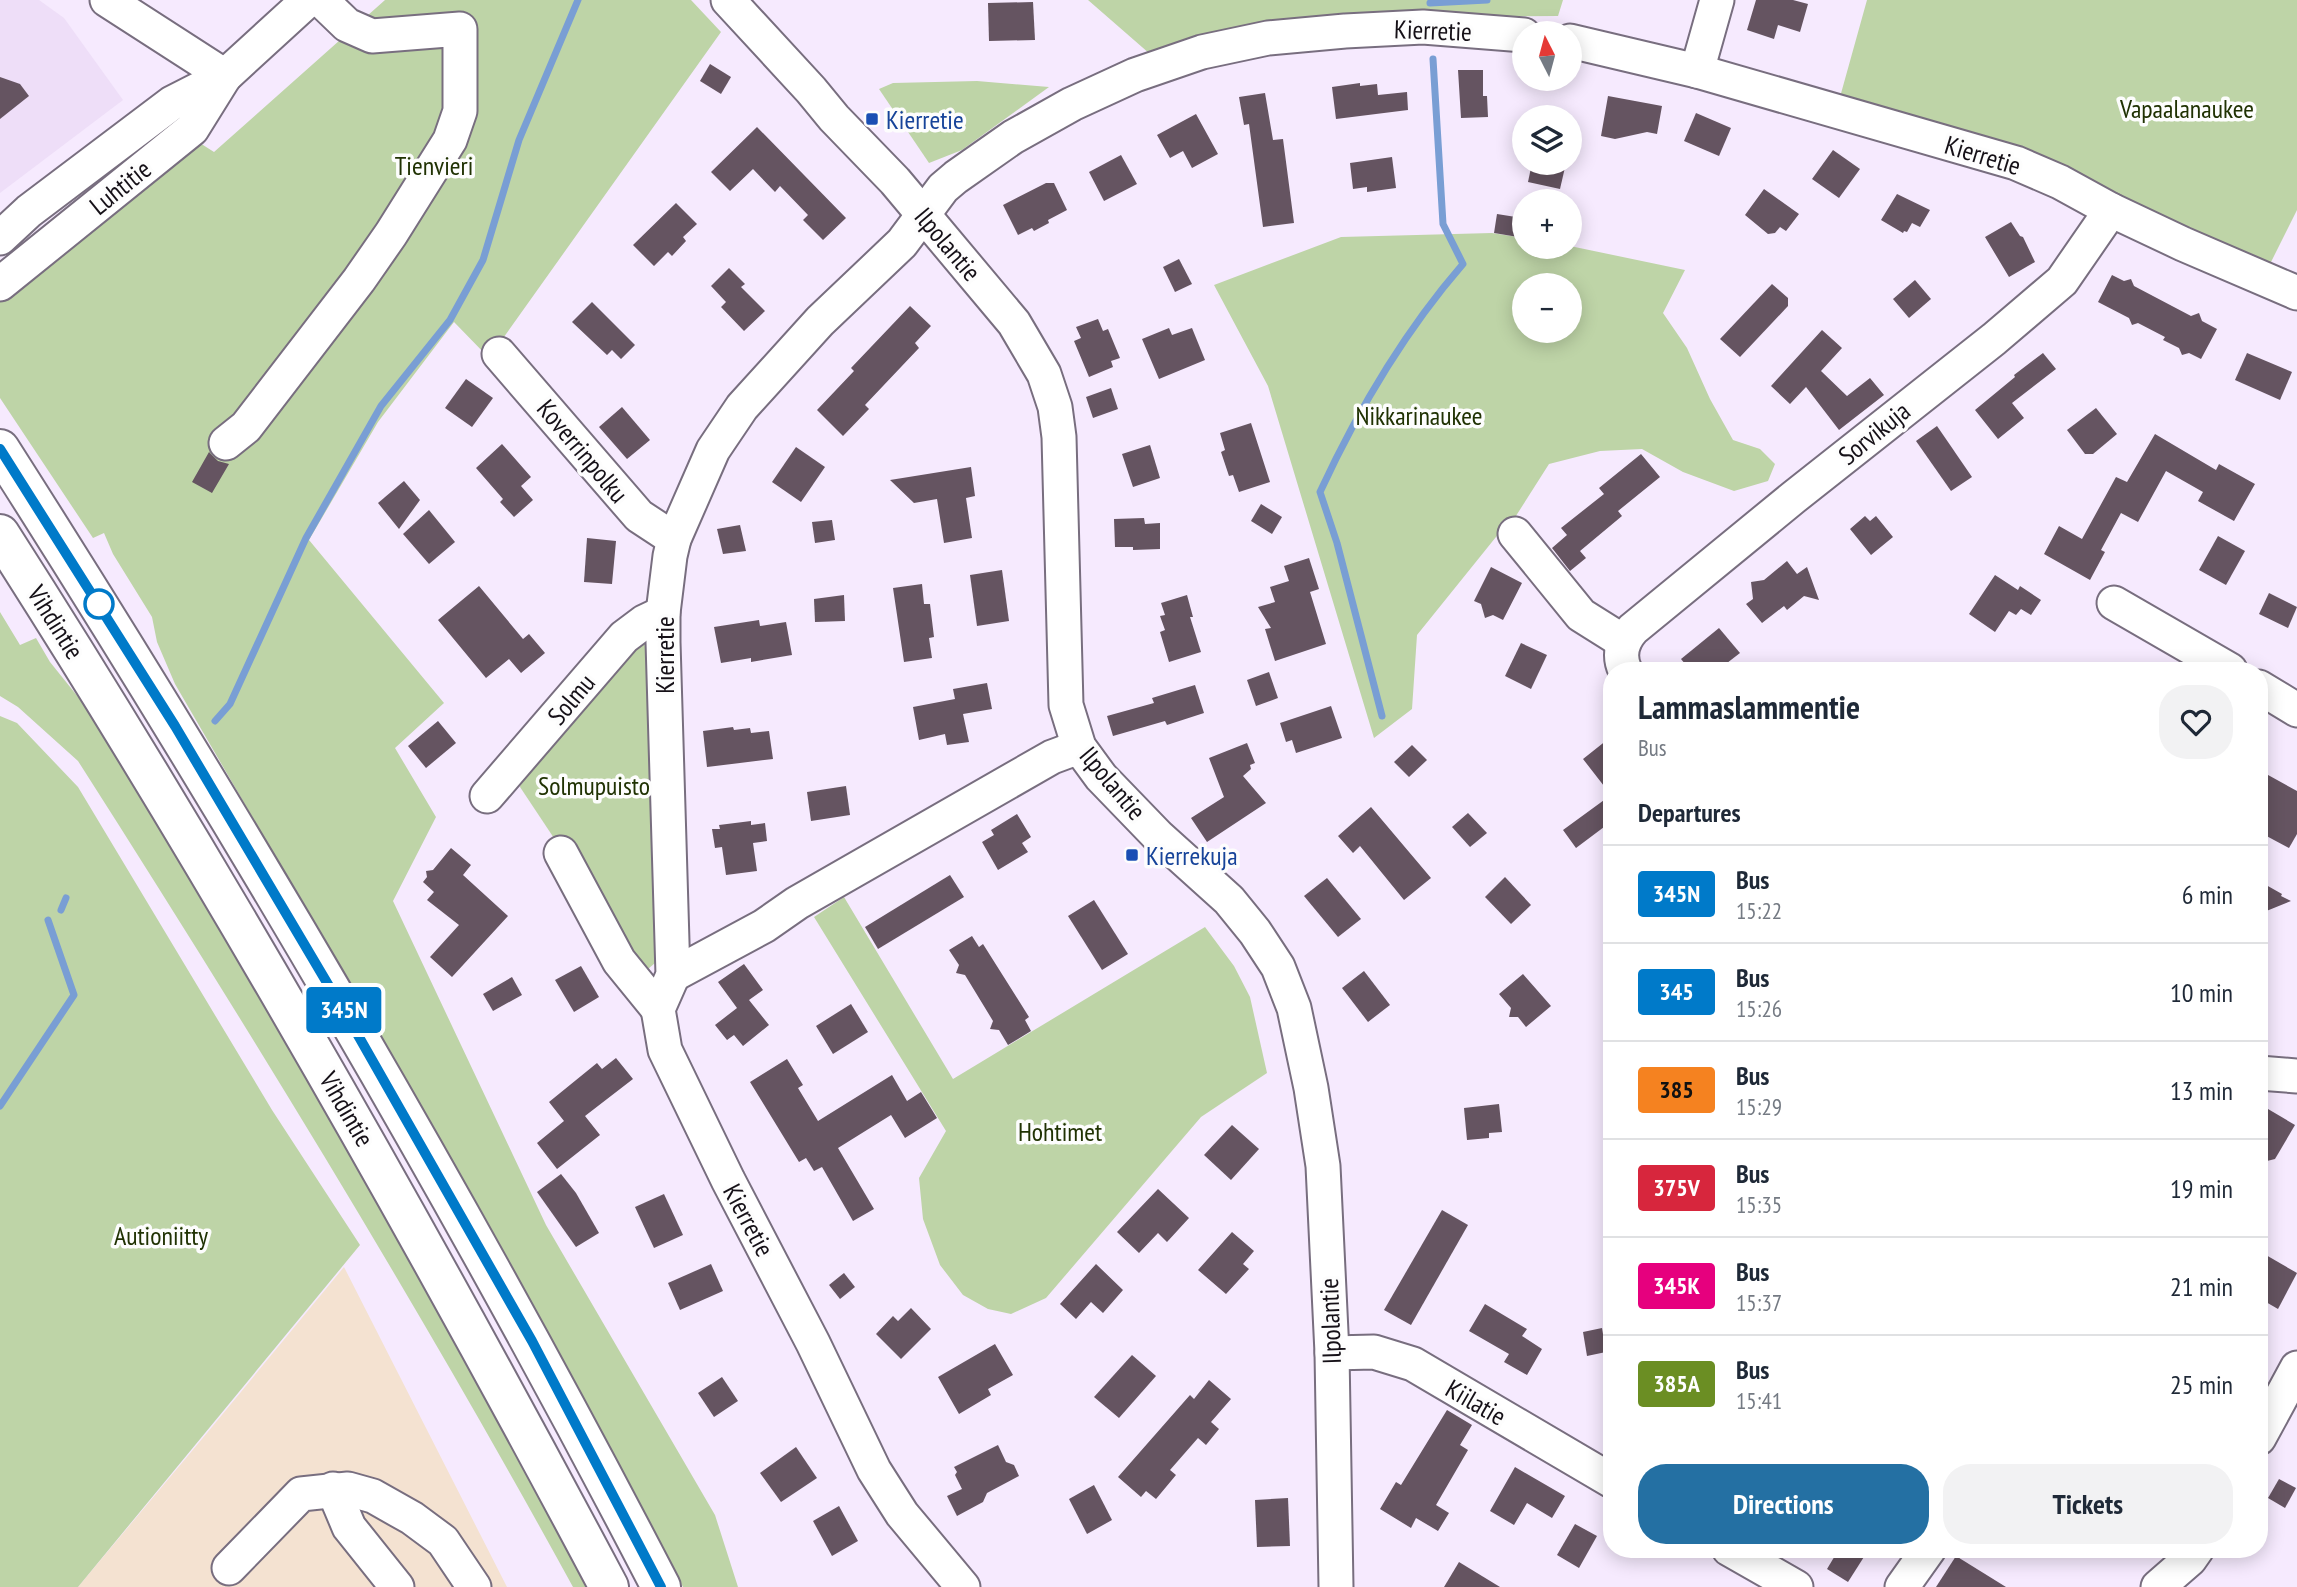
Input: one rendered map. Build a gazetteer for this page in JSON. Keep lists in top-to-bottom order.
{
  "streets": {
    "main road": ["Vihdintie"],
    "street": [
      "Kierretie",
      "Luhtitie",
      "Ilpolantie",
      "Sorvikuja",
      "Koverrinpolku",
      "Solmu",
      "Kiilatie"
    ]
  },
  "crossings": [
    ["Kierretie", "Ilpolantie"],
    ["Kierretie", "Sorvikuja"],
    ["Kierretie", "Koverrinpolku"],
    ["Kierretie", "Solmu"],
    ["Ilpolantie", "Kiilatie"]
  ],
  "parks": [
    "Vapaalanaukee",
    "Tienvieri",
    "Nikkarinaukee",
    "Solmupuisto",
    "Hohtimet",
    "Autioniitty"
  ],
  "places": {
    "transit": ["Kierretie", "Kierrekuja"]
  },
  "lines": ["bus line 345N"],
  "north": "top",
  "page": {
    "on_map": "345N",
    "map_buttons": ["+", "−"],
    "heading": [
      ["Lammaslammentie", "Bus"],
      "Departures"
    ],
    "list": [
      {
        "mark": "345N",
        "name": "Bus",
        "note": "15:22",
        "value": "6 min"
      },
      {
        "mark": "345",
        "name": "Bus",
        "note": "15:26",
        "value": "10 min"
      },
      {
        "mark": "385",
        "name": "Bus",
        "note": "15:29",
        "value": "13 min"
      },
      {
        "mark": "375V",
        "name": "Bus",
        "note": "15:35",
        "value": "19 min"
      },
      {
        "mark": "345K",
        "name": "Bus",
        "note": "15:37",
        "value": "21 min"
      },
      {
        "mark": "385A",
        "name": "Bus",
        "note": "15:41",
        "value": "25 min"
      }
    ],
    "buttons": ["Directions", "Tickets"]
  }
}
